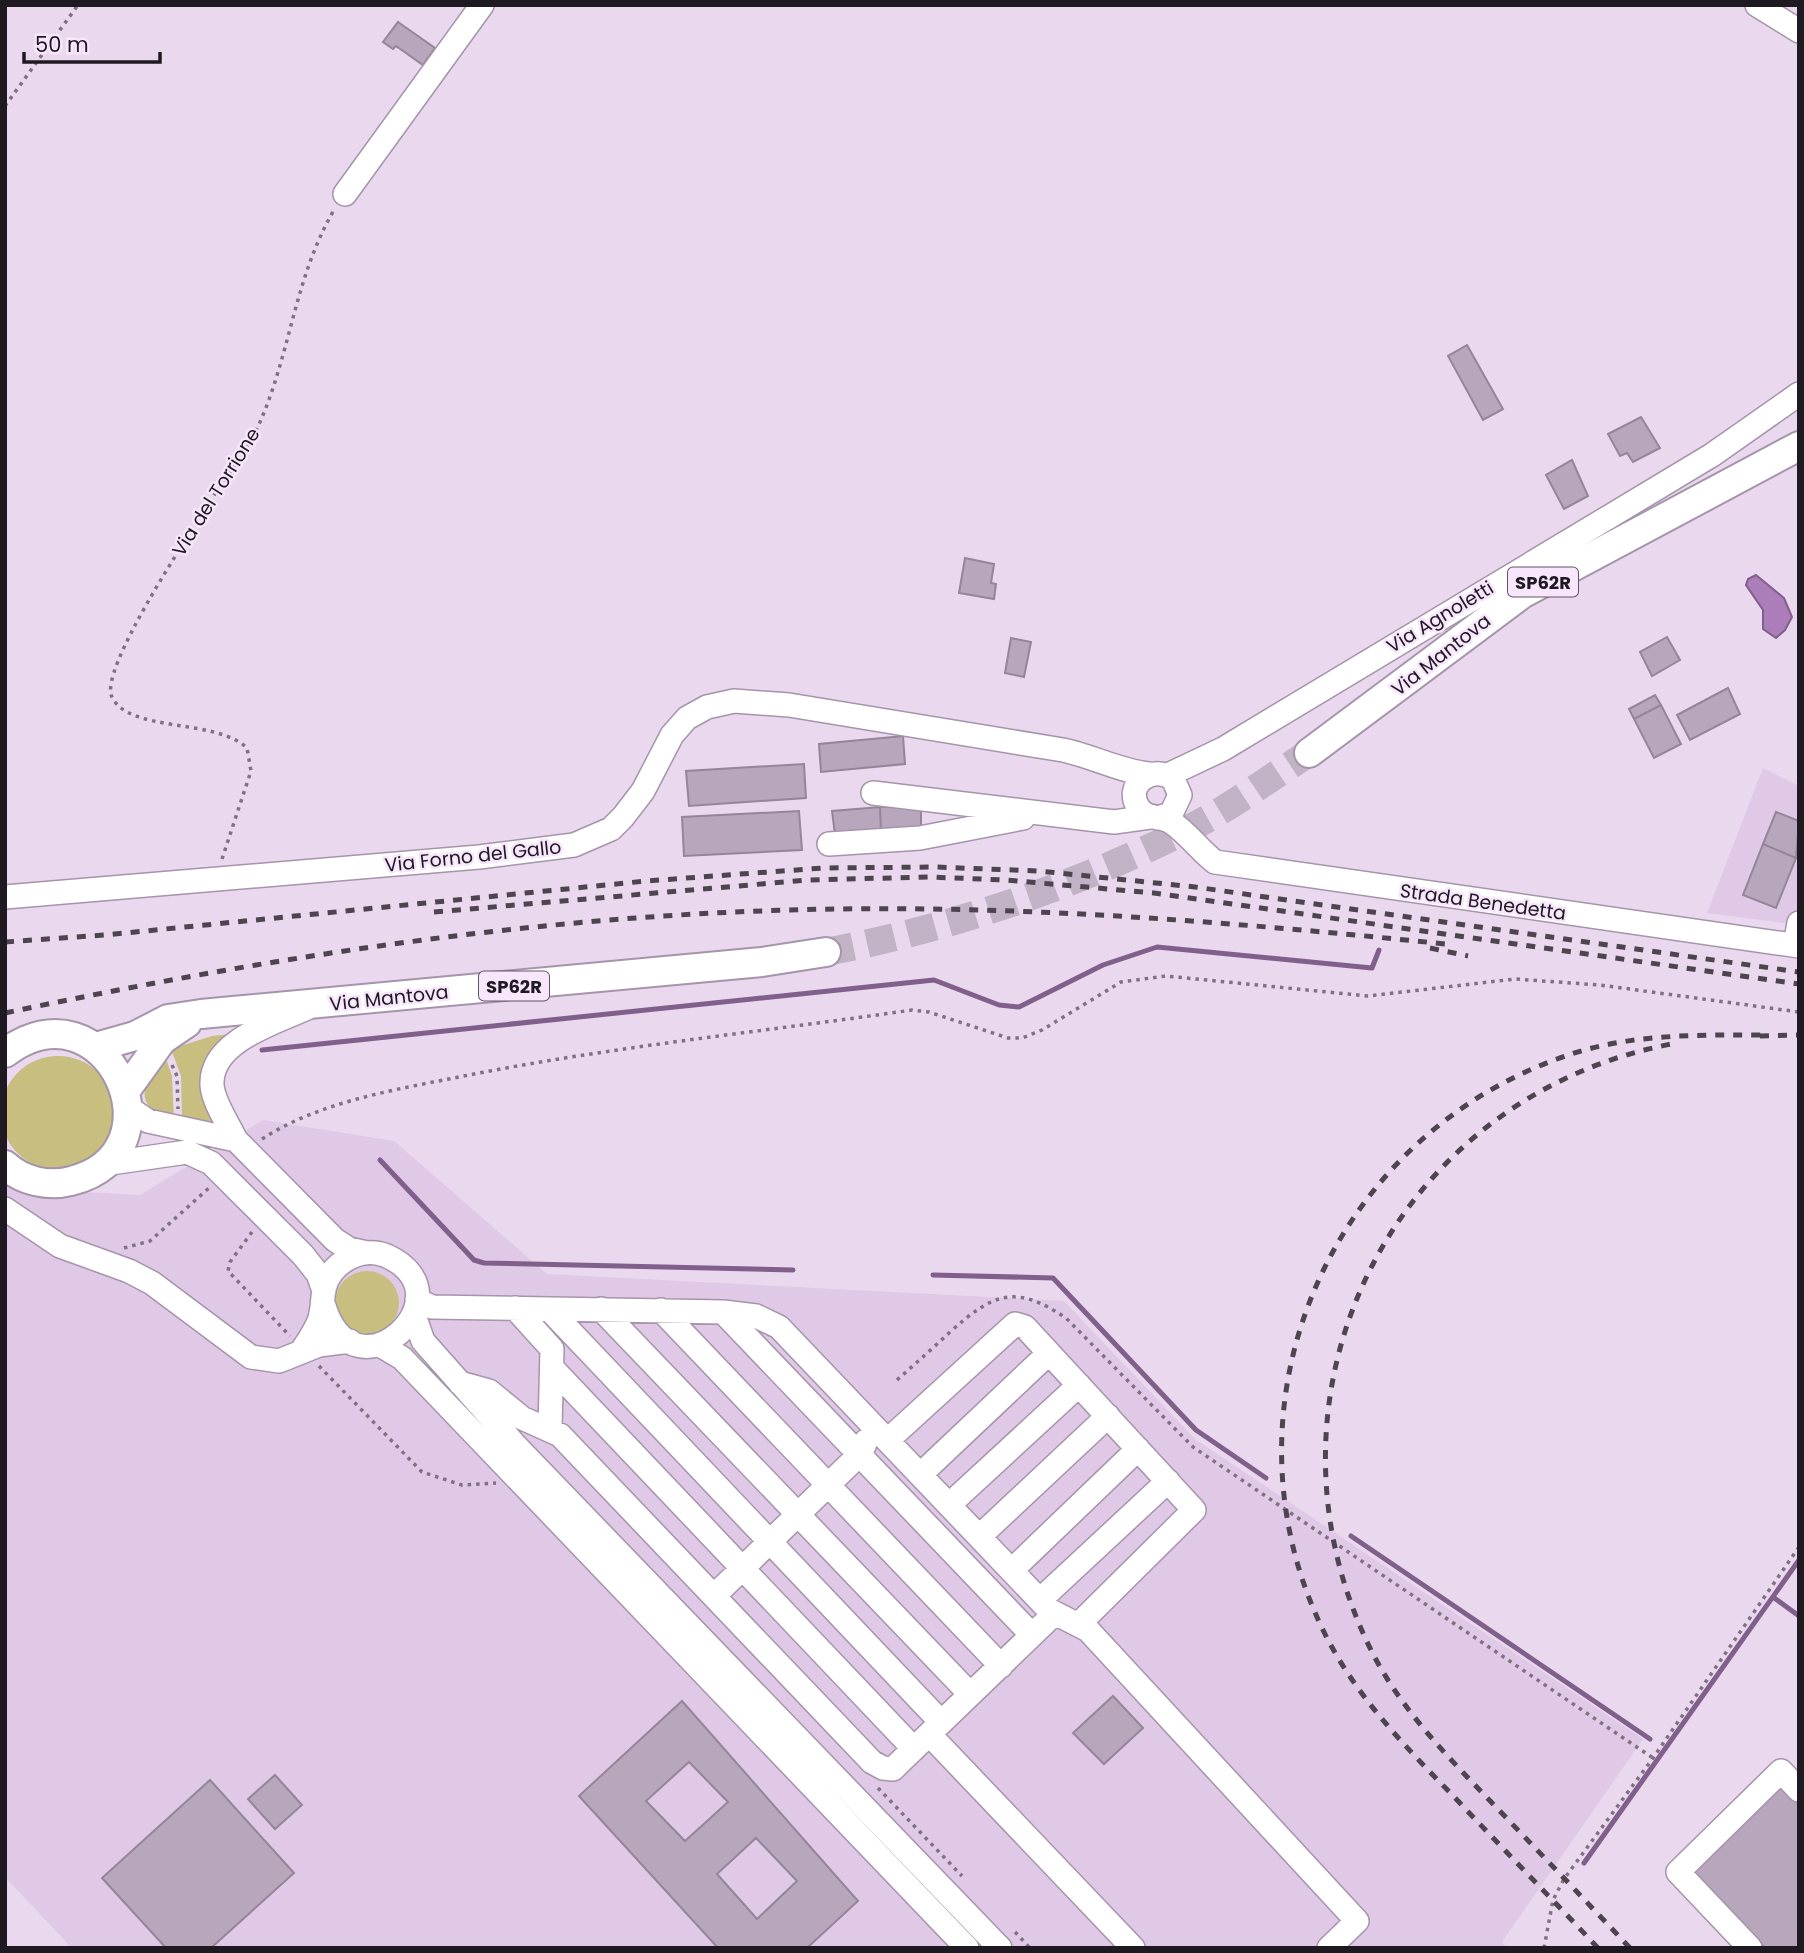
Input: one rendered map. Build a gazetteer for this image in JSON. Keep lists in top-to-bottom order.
{
  "streets": {
    "main road": ["SP62R", "Via Mantova"],
    "street": ["Via Agnoletti", "Via Forno del Gallo", "Strada Benedetta"],
    "path": ["Via del Torrione"]
  },
  "crossings": [
    ["Via del Torrione", "Via Forno del Gallo"],
    ["Via Agnoletti", "Via Forno del Gallo"],
    ["Via Agnoletti", "Strada Benedetta"],
    ["Via Forno del Gallo", "Strada Benedetta"]
  ],
  "scale_bar": "50 m"
}
